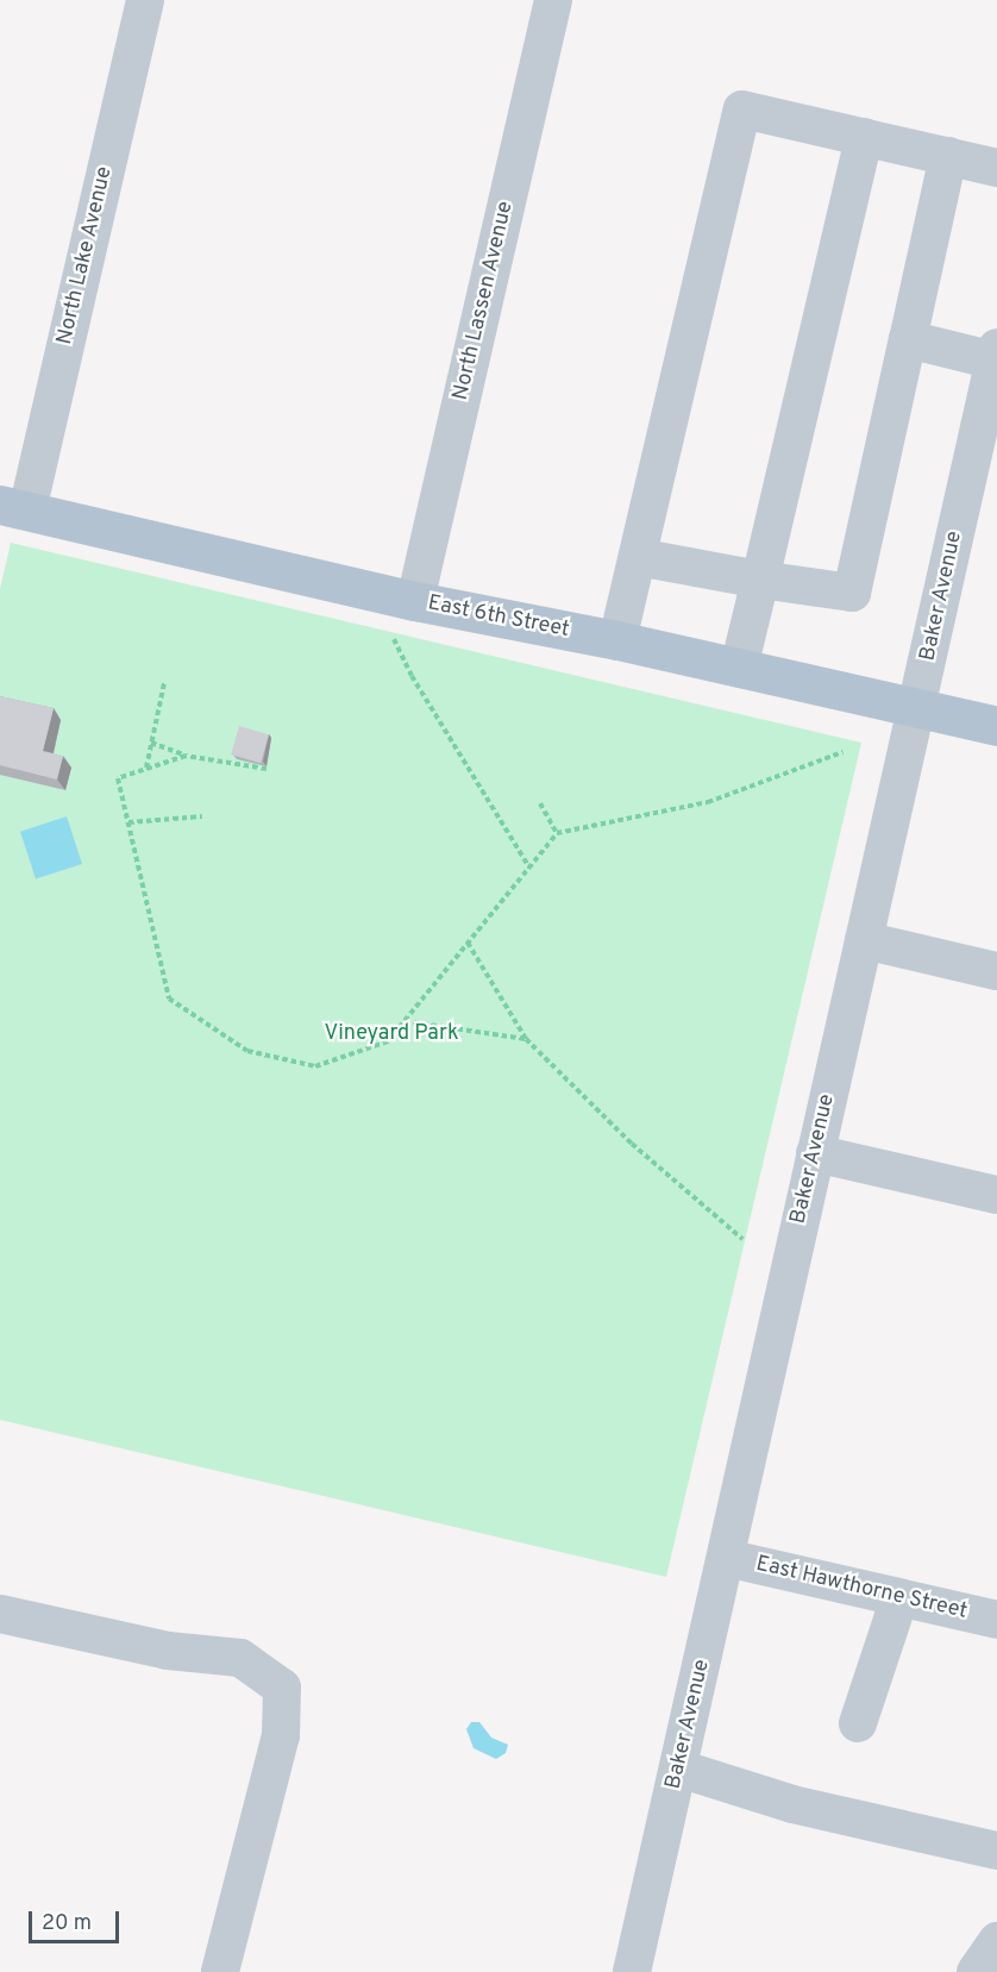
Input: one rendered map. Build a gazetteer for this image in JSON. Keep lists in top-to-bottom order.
{
  "streets": {
    "main road": ["East 6th Street"],
    "street": [
      "North Lake Avenue",
      "North Lassen Avenue",
      "Baker Avenue",
      "East Hawthorne Street"
    ]
  },
  "crossings": [
    ["North Lake Avenue", "East 6th Street"],
    ["North Lassen Avenue", "East 6th Street"],
    ["Baker Avenue", "East 6th Street"],
    ["Baker Avenue", "East Hawthorne Street"]
  ],
  "parks": ["Vineyard Park"],
  "scale_bar": "20 m"
}
